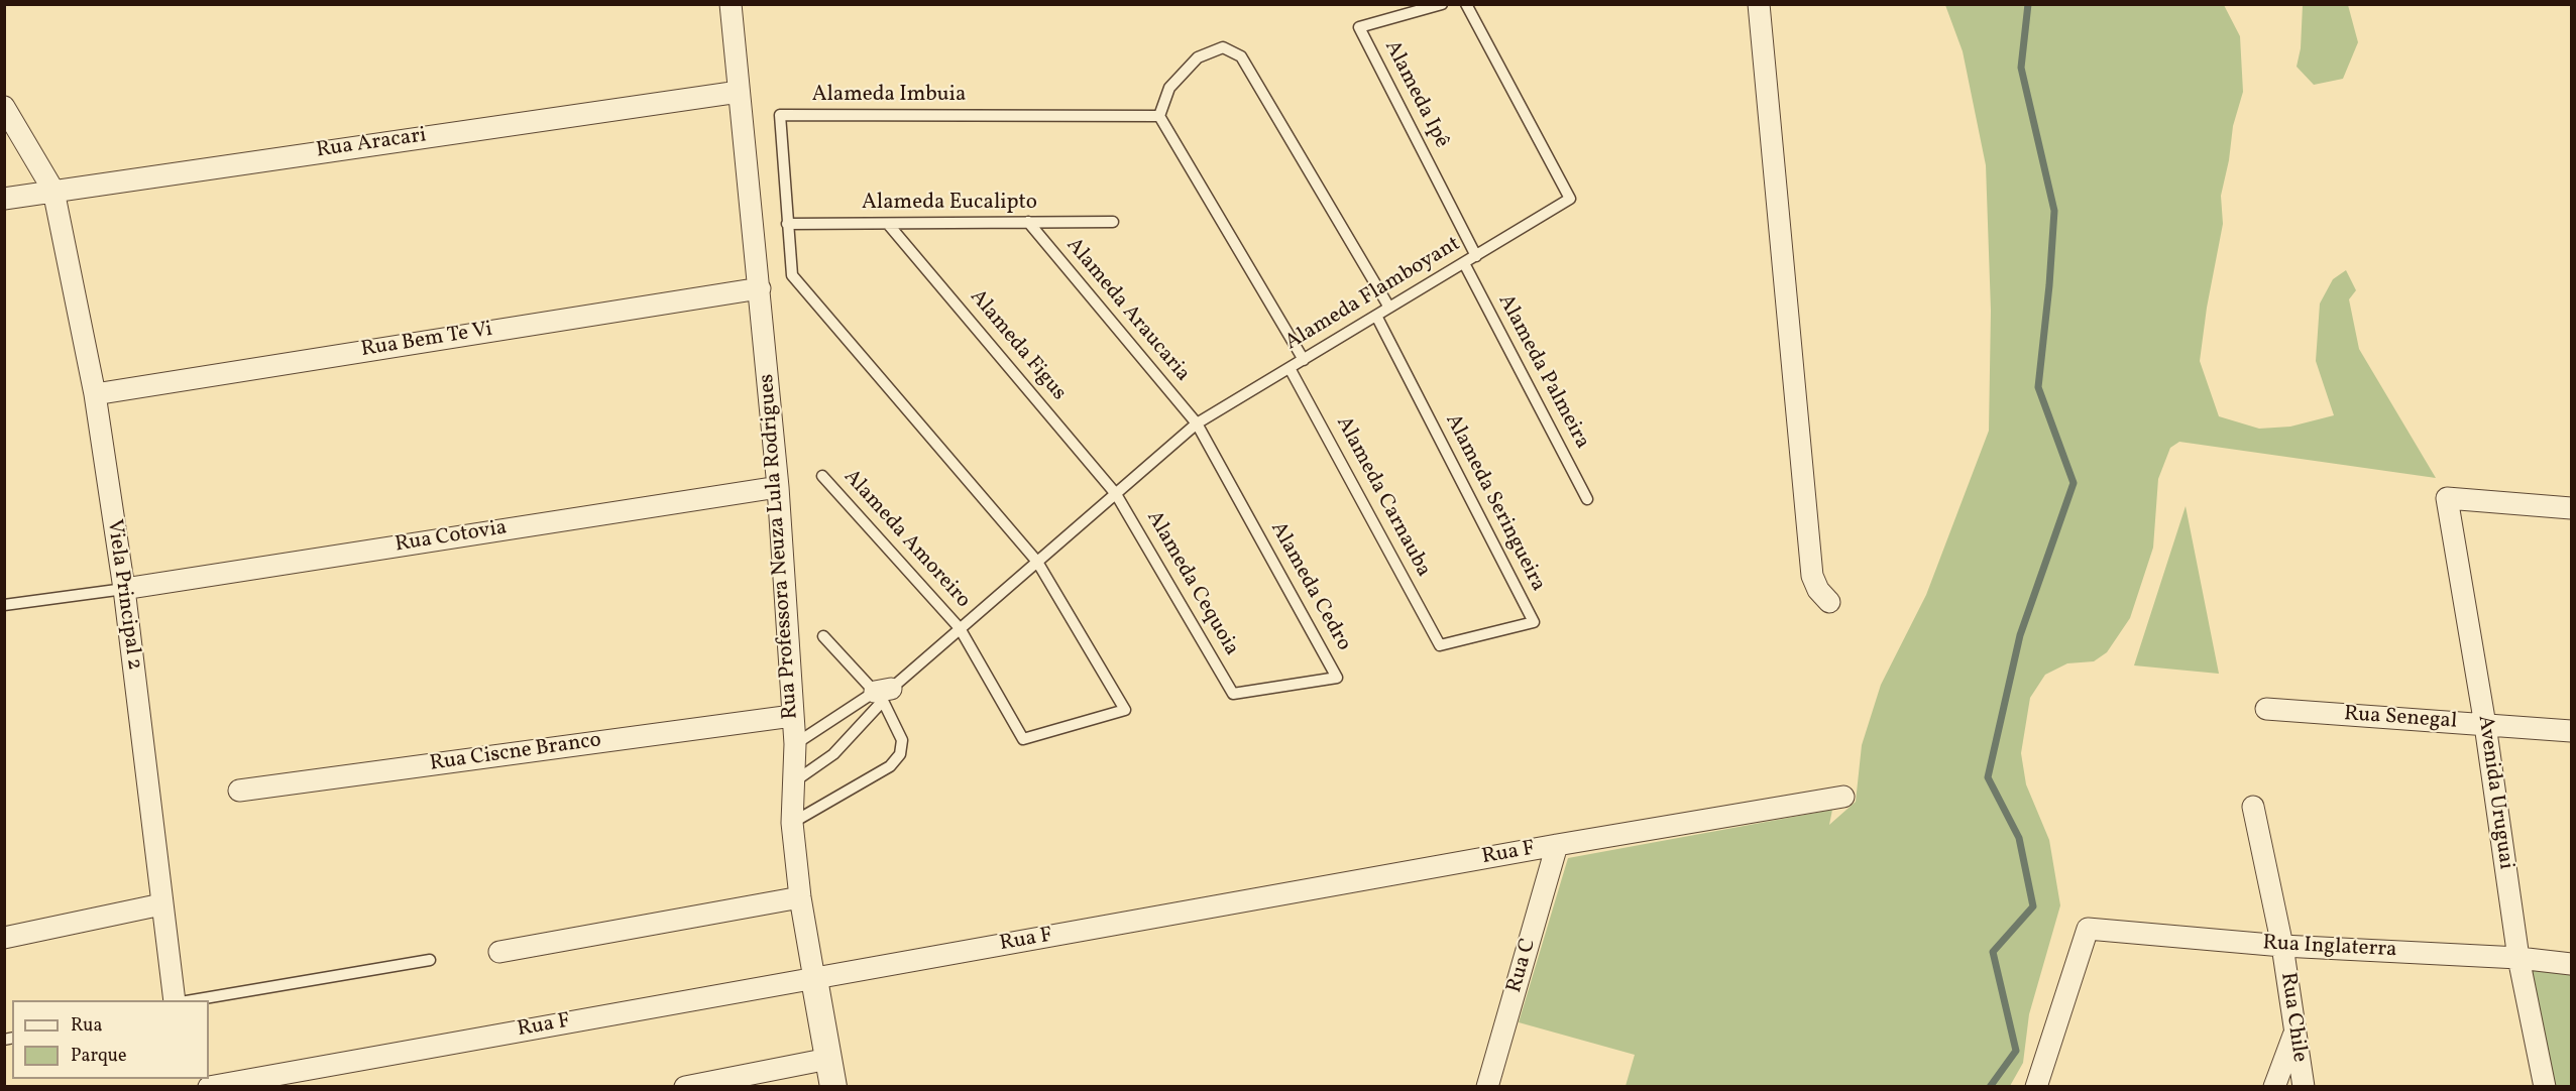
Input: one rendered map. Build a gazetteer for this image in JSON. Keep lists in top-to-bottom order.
{
  "streets": {
    "street": [
      "Rua Aracari",
      "Rua Bem Te Vi",
      "Rua Cotovia",
      "Rua Professora Neuza Lula Rodrigues",
      "Viela Principal 2",
      "Rua Senegal",
      "Rua Ciscne Branco",
      "Avenida Uruguai",
      "Rua F",
      "Rua Inglaterra",
      "Rua C",
      "Rua Chile"
    ],
    "lane": [
      "Alameda Ipê",
      "Alameda Imbuia",
      "Alameda Eucalipto",
      "Alameda Flamboyant",
      "Alameda Araucaria",
      "Alameda Figus",
      "Alameda Palmeira",
      "Alameda Carnauba",
      "Alameda Seringueira",
      "Alameda Amoreiro",
      "Alameda Cequoia",
      "Alameda Cedro"
    ]
  },
  "crossings": [
    ["Alameda Ipê", "Alameda Flamboyant"],
    ["Alameda Imbuia", "Alameda Eucalipto"],
    ["Alameda Imbuia", "Alameda Flamboyant"],
    ["Alameda Imbuia", "Alameda Amoreiro"],
    ["Rua Aracari", "Rua Professora Neuza Lula Rodrigues"],
    ["Rua Aracari", "Viela Principal 2"],
    ["Alameda Eucalipto", "Alameda Araucaria"],
    ["Alameda Eucalipto", "Alameda Figus"],
    ["Alameda Flamboyant", "Alameda Araucaria"],
    ["Alameda Flamboyant", "Alameda Figus"],
    ["Alameda Flamboyant", "Alameda Palmeira"],
    ["Alameda Flamboyant", "Alameda Carnauba"],
    ["Alameda Flamboyant", "Alameda Seringueira"],
    ["Alameda Flamboyant", "Alameda Amoreiro"],
    ["Alameda Flamboyant", "Alameda Cequoia"],
    ["Alameda Flamboyant", "Alameda Cedro"],
    ["Alameda Araucaria", "Alameda Cedro"],
    ["Rua Bem Te Vi", "Rua Professora Neuza Lula Rodrigues"],
    ["Rua Bem Te Vi", "Viela Principal 2"],
    ["Alameda Figus", "Alameda Cequoia"],
    ["Alameda Carnauba", "Alameda Seringueira"],
    ["Rua Cotovia", "Rua Professora Neuza Lula Rodrigues"],
    ["Rua Cotovia", "Viela Principal 2"],
    ["Rua Professora Neuza Lula Rodrigues", "Rua Ciscne Branco"],
    ["Rua Professora Neuza Lula Rodrigues", "Rua F"],
    ["Alameda Cequoia", "Alameda Cedro"],
    ["Rua Senegal", "Avenida Uruguai"],
    ["Avenida Uruguai", "Rua Inglaterra"],
    ["Rua F", "Rua C"],
    ["Rua Inglaterra", "Rua Chile"]
  ],
  "legend": ["Rua", "Parque"]
}
